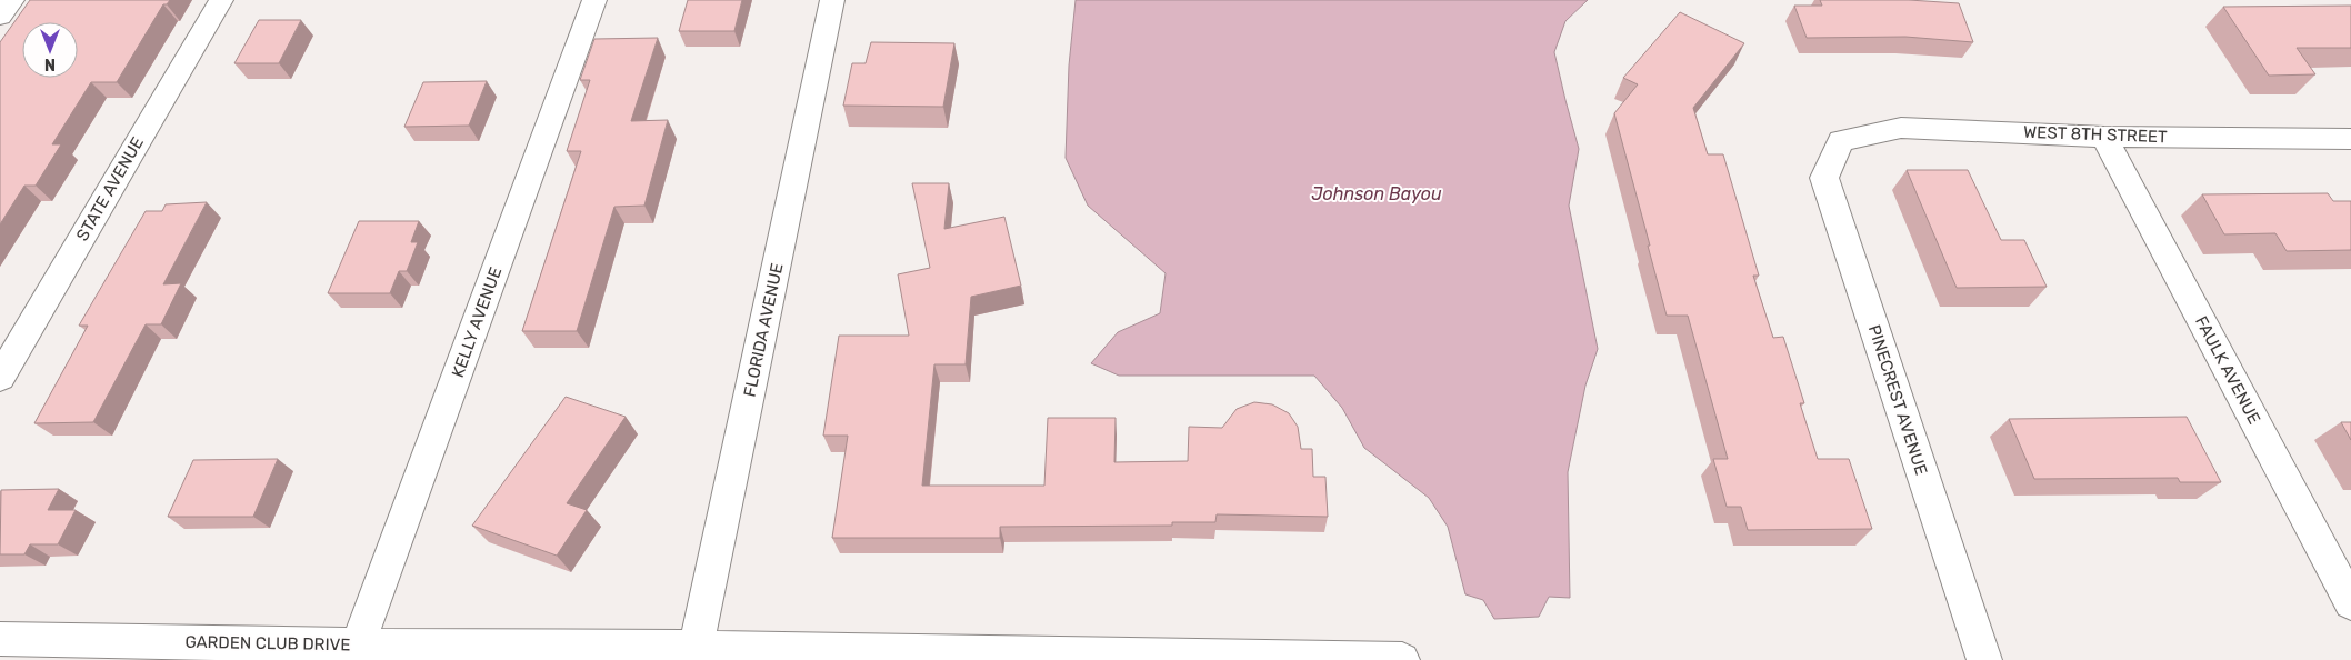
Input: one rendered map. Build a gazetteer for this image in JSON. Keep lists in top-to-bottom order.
{
  "streets": {
    "street": [
      "WEST 8TH STREET",
      "STATE AVENUE",
      "KELLY AVENUE",
      "FLORIDA AVENUE",
      "FAULK AVENUE",
      "PINECREST AVENUE",
      "GARDEN CLUB DRIVE"
    ]
  },
  "crossings": [
    ["WEST 8TH STREET", "FAULK AVENUE"],
    ["WEST 8TH STREET", "PINECREST AVENUE"],
    ["KELLY AVENUE", "GARDEN CLUB DRIVE"],
    ["FLORIDA AVENUE", "GARDEN CLUB DRIVE"]
  ],
  "water": ["Johnson Bayou"],
  "north": "bottom"
}
